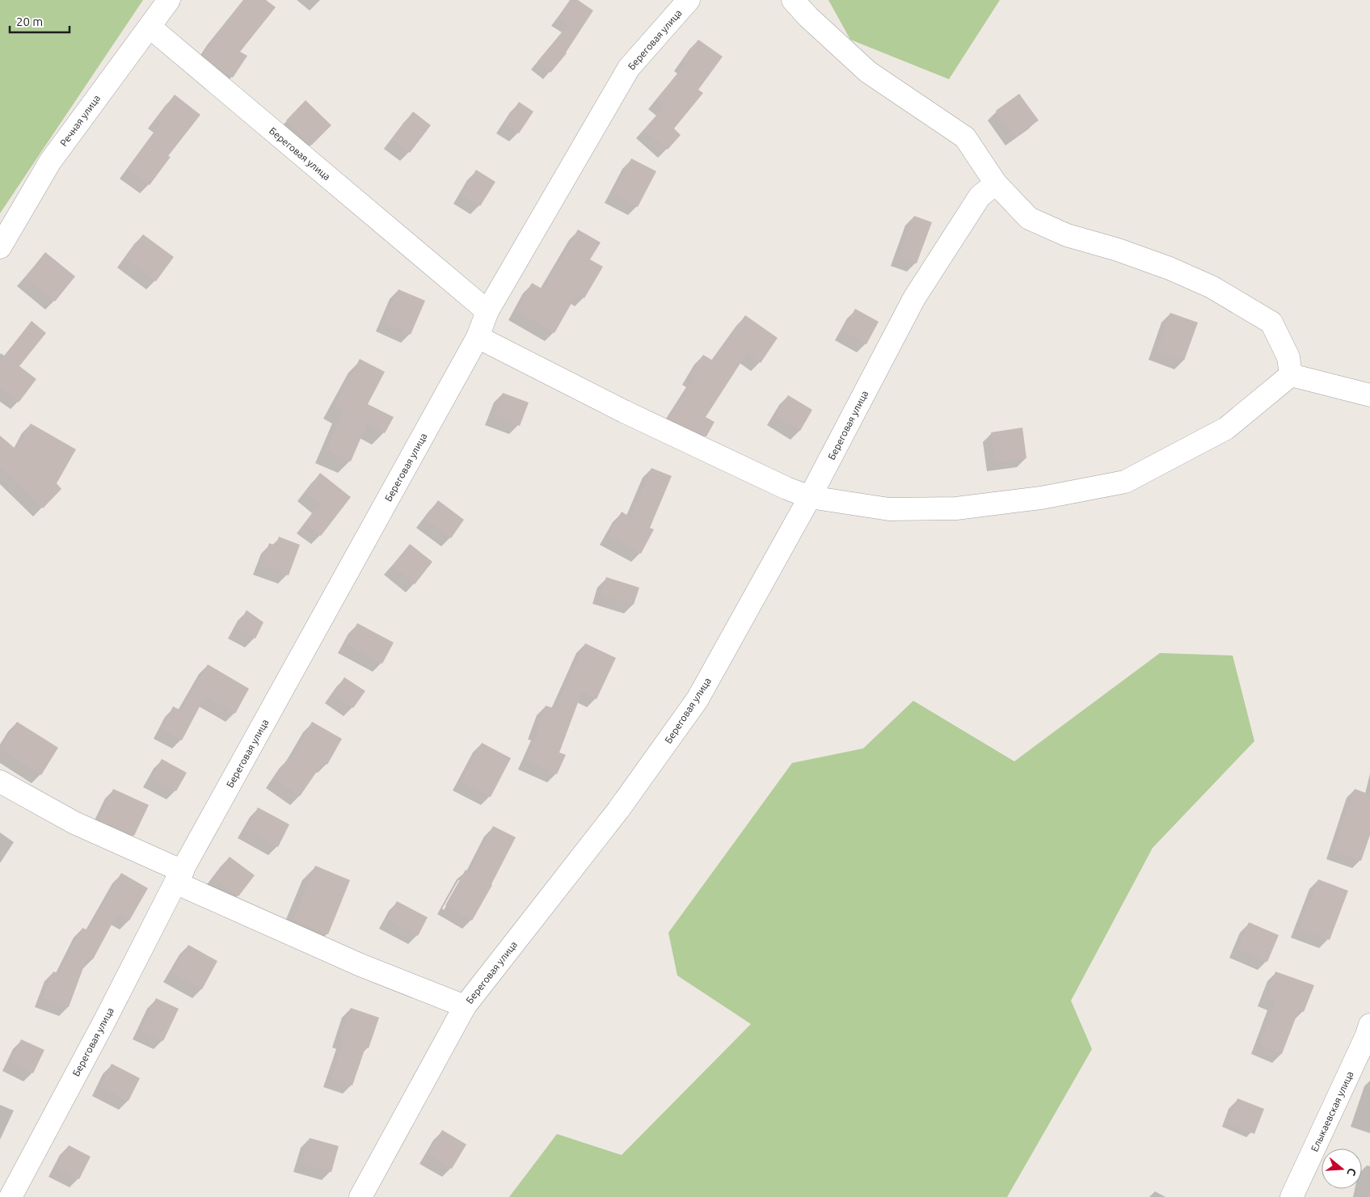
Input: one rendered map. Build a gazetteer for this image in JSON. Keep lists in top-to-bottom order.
{
  "streets": {
    "street": ["Береговая улица", "Речная улица", "Елыкаевская улица"]
  },
  "crossings": [
    ["Береговая улица", "Речная улица"]
  ],
  "scale_bar": "20 m",
  "north": "right"
}
